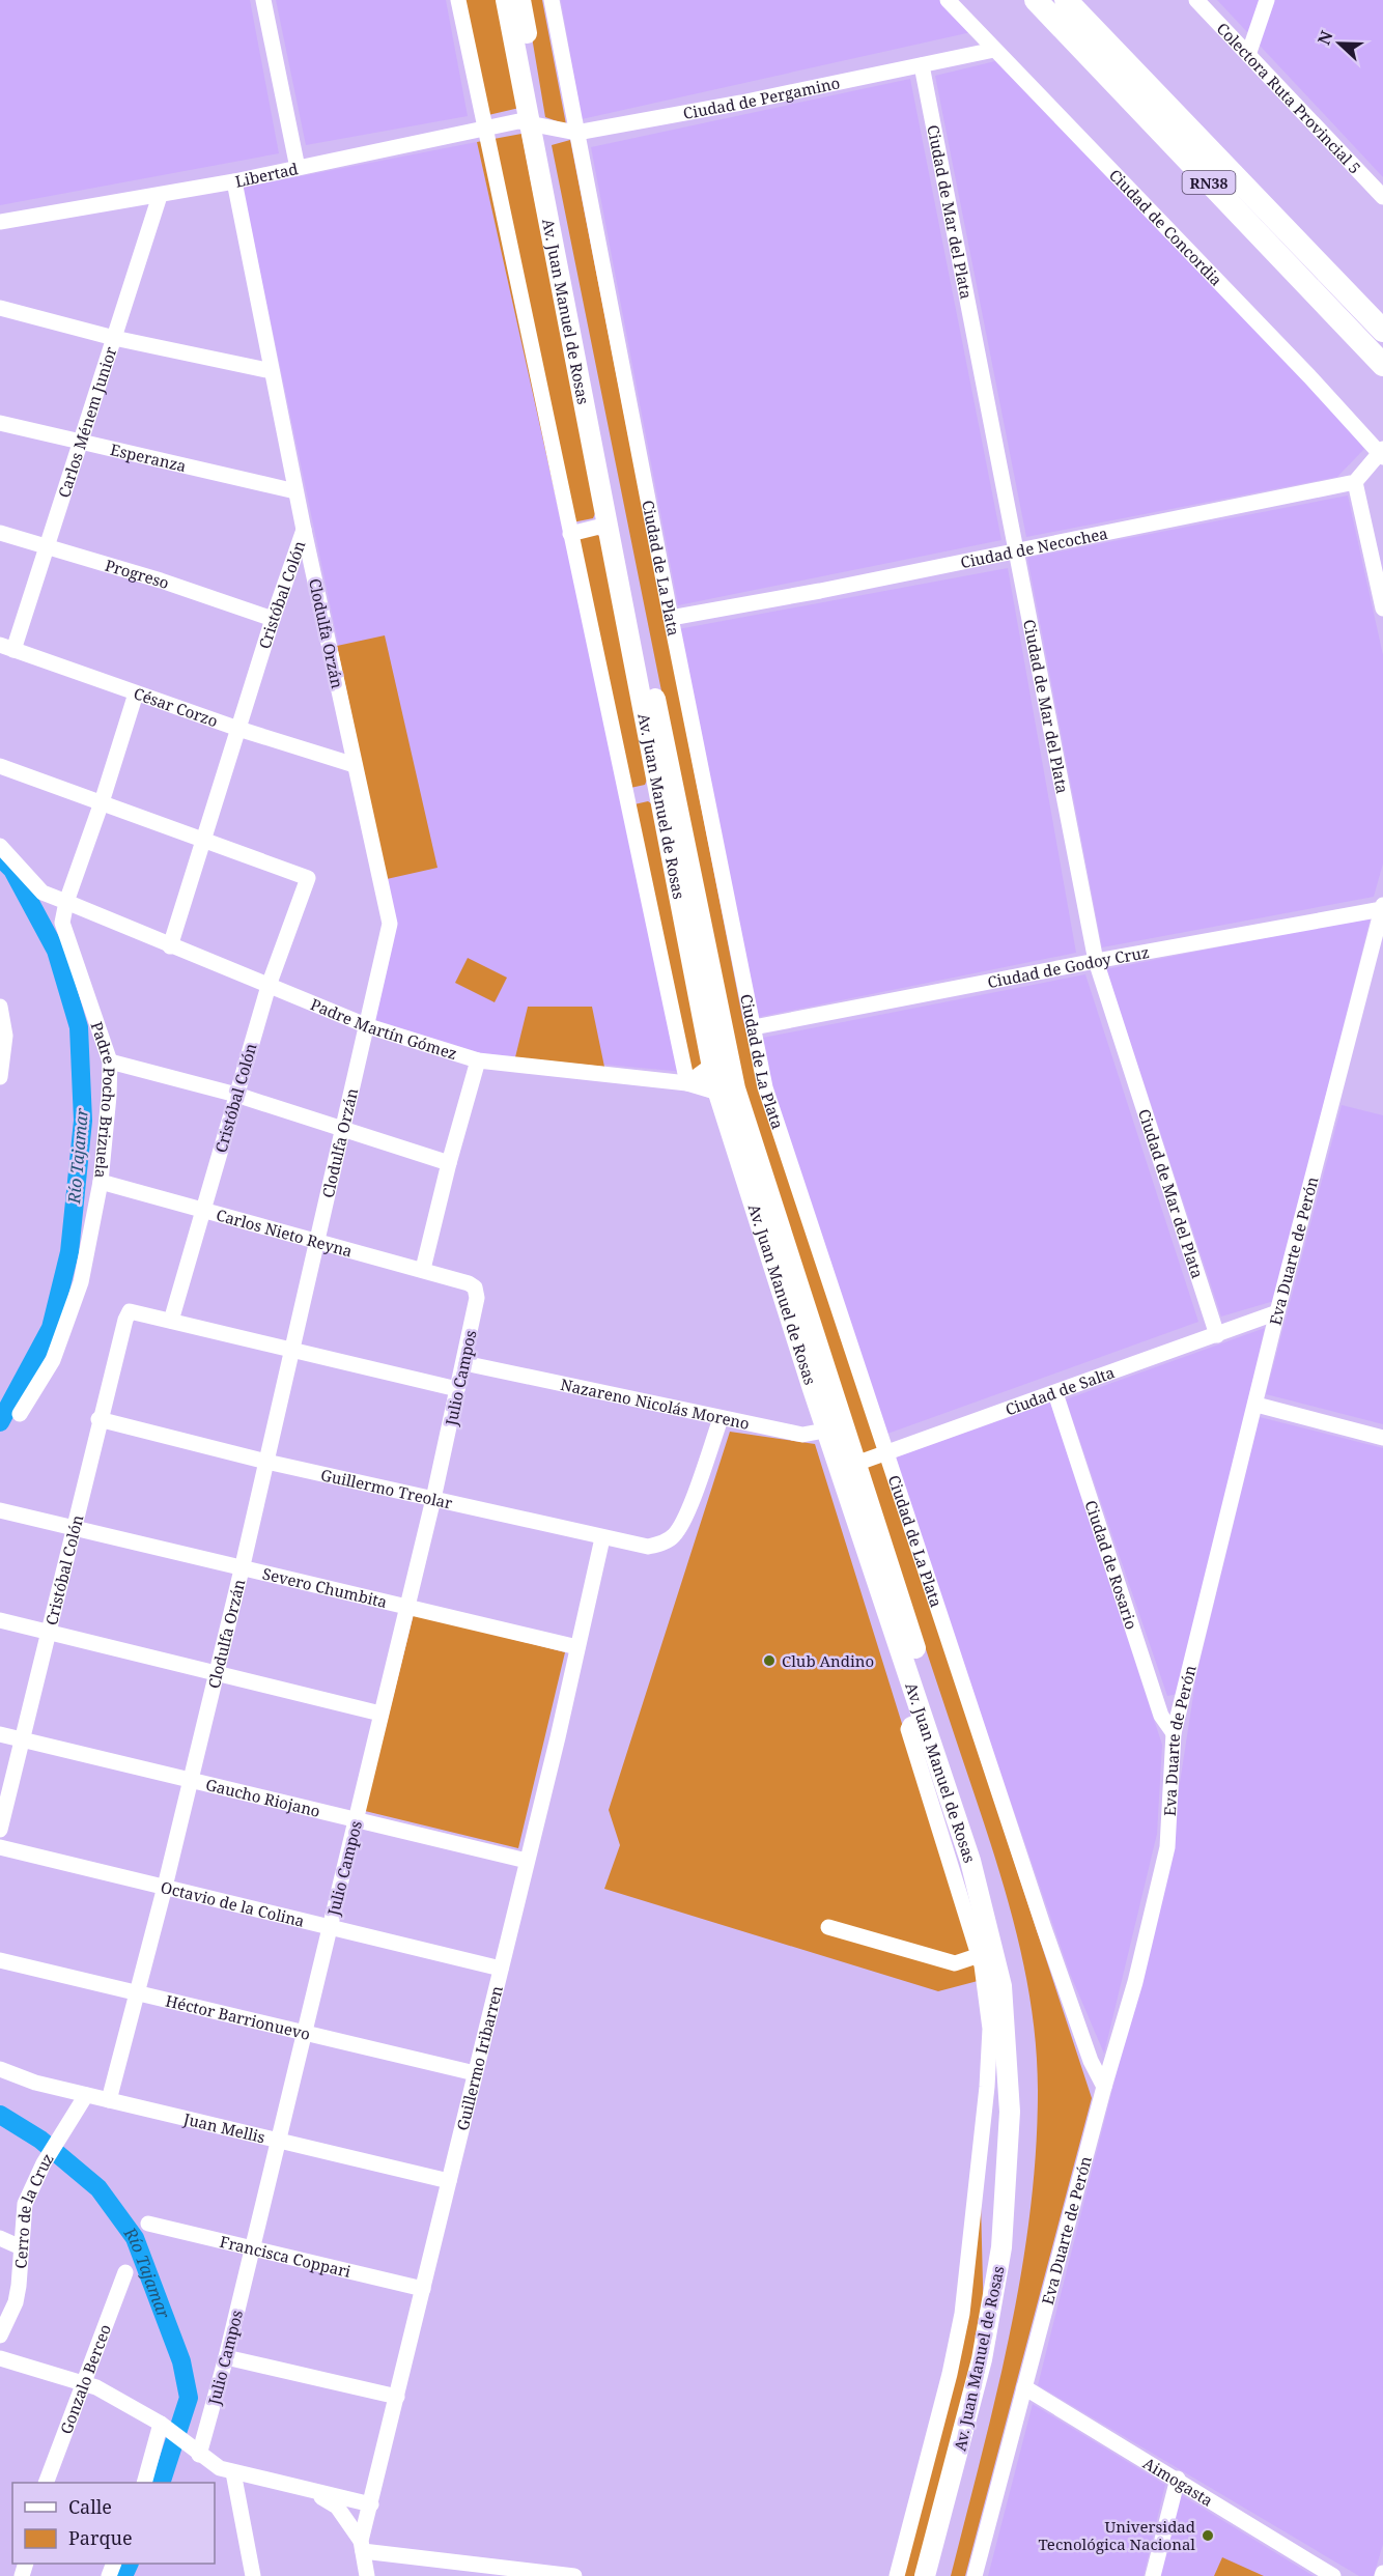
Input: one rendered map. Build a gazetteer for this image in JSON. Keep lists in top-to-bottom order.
{
  "streets": {
    "highway": ["RN38"],
    "main road": ["Av. Juan Manuel de Rosas"],
    "street": [
      "Ciudad de Pergamino",
      "Colectora Ruta Provincial 5",
      "Libertad",
      "Ciudad de Mar del Plata",
      "Ciudad de Concordia",
      "Carlos Ménem Junior",
      "Esperanza",
      "Ciudad de Necochea",
      "Ciudad de La Plata",
      "Progreso",
      "Cristóbal Colón",
      "Clodulfa Orzán",
      "César Corzo",
      "Ciudad de Godoy Cruz",
      "Padre Martín Gómez",
      "Padre Pocho Brizuela",
      "Carlos Nieto Reyna",
      "Eva Duarte de Perón",
      "Julio Campos",
      "Ciudad de Salta",
      "Nazareno Nicolás Moreno",
      "Guillermo Treolar",
      "Ciudad de Rosario",
      "Severo Chumbita",
      "Gaucho Riojano",
      "Octavio de la Colina",
      "Héctor Barrionuevo",
      "Guillermo Iribarren",
      "Juan Mellis",
      "Cerro de la Cruz",
      "Francisca Coppari",
      "Gonzalo Berceo",
      "Aimogasta"
    ]
  },
  "crossings": [
    ["Ciudad de Pergamino", "Libertad"],
    ["Ciudad de Pergamino", "Ciudad de Mar del Plata"],
    ["Ciudad de Pergamino", "Ciudad de Concordia"],
    ["Ciudad de Pergamino", "Av. Juan Manuel de Rosas"],
    ["Ciudad de Pergamino", "Ciudad de La Plata"],
    ["Libertad", "Av. Juan Manuel de Rosas"],
    ["Libertad", "Carlos Ménem Junior"],
    ["Libertad", "Clodulfa Orzán"],
    ["Ciudad de Mar del Plata", "Ciudad de Necochea"],
    ["Ciudad de Mar del Plata", "Ciudad de Godoy Cruz"],
    ["Ciudad de Mar del Plata", "Ciudad de Salta"],
    ["Av. Juan Manuel de Rosas", "Padre Martín Gómez"],
    ["Av. Juan Manuel de Rosas", "Ciudad de Salta"],
    ["Av. Juan Manuel de Rosas", "Nazareno Nicolás Moreno"],
    ["Carlos Ménem Junior", "Esperanza"],
    ["Carlos Ménem Junior", "Progreso"],
    ["Carlos Ménem Junior", "César Corzo"],
    ["Esperanza", "Clodulfa Orzán"],
    ["Ciudad de Necochea", "Ciudad de La Plata"],
    ["Ciudad de La Plata", "Ciudad de Godoy Cruz"],
    ["Ciudad de La Plata", "Eva Duarte de Perón"],
    ["Ciudad de La Plata", "Ciudad de Salta"],
    ["Progreso", "Cristóbal Colón"],
    ["Cristóbal Colón", "Clodulfa Orzán"],
    ["Cristóbal Colón", "César Corzo"],
    ["Cristóbal Colón", "Padre Martín Gómez"],
    ["Cristóbal Colón", "Carlos Nieto Reyna"],
    ["Cristóbal Colón", "Guillermo Treolar"],
    ["Cristóbal Colón", "Severo Chumbita"],
    ["Cristóbal Colón", "Gaucho Riojano"],
    ["Clodulfa Orzán", "César Corzo"],
    ["Clodulfa Orzán", "Padre Martín Gómez"],
    ["Clodulfa Orzán", "Carlos Nieto Reyna"],
    ["Clodulfa Orzán", "Guillermo Treolar"],
    ["Clodulfa Orzán", "Severo Chumbita"],
    ["Clodulfa Orzán", "Gaucho Riojano"],
    ["Clodulfa Orzán", "Octavio de la Colina"],
    ["Clodulfa Orzán", "Héctor Barrionuevo"],
    ["Clodulfa Orzán", "Juan Mellis"],
    ["Ciudad de Godoy Cruz", "Eva Duarte de Perón"],
    ["Padre Martín Gómez", "Padre Pocho Brizuela"],
    ["Padre Pocho Brizuela", "Carlos Nieto Reyna"],
    ["Carlos Nieto Reyna", "Julio Campos"],
    ["Eva Duarte de Perón", "Ciudad de Salta"],
    ["Eva Duarte de Perón", "Ciudad de Rosario"],
    ["Eva Duarte de Perón", "Aimogasta"],
    ["Julio Campos", "Nazareno Nicolás Moreno"],
    ["Julio Campos", "Guillermo Treolar"],
    ["Julio Campos", "Severo Chumbita"],
    ["Julio Campos", "Gaucho Riojano"],
    ["Julio Campos", "Octavio de la Colina"],
    ["Julio Campos", "Héctor Barrionuevo"],
    ["Julio Campos", "Juan Mellis"],
    ["Julio Campos", "Francisca Coppari"],
    ["Ciudad de Salta", "Ciudad de Rosario"],
    ["Nazareno Nicolás Moreno", "Guillermo Treolar"],
    ["Guillermo Treolar", "Guillermo Iribarren"],
    ["Severo Chumbita", "Guillermo Iribarren"],
    ["Gaucho Riojano", "Guillermo Iribarren"],
    ["Octavio de la Colina", "Guillermo Iribarren"],
    ["Héctor Barrionuevo", "Guillermo Iribarren"],
    ["Guillermo Iribarren", "Juan Mellis"],
    ["Guillermo Iribarren", "Francisca Coppari"],
    ["Juan Mellis", "Cerro de la Cruz"]
  ],
  "water": ["Río Tajamar"],
  "places": ["Club Andino", "Universidad Tecnológica Nacional"],
  "legend": ["Calle", "Parque"],
  "north": "left"
}
